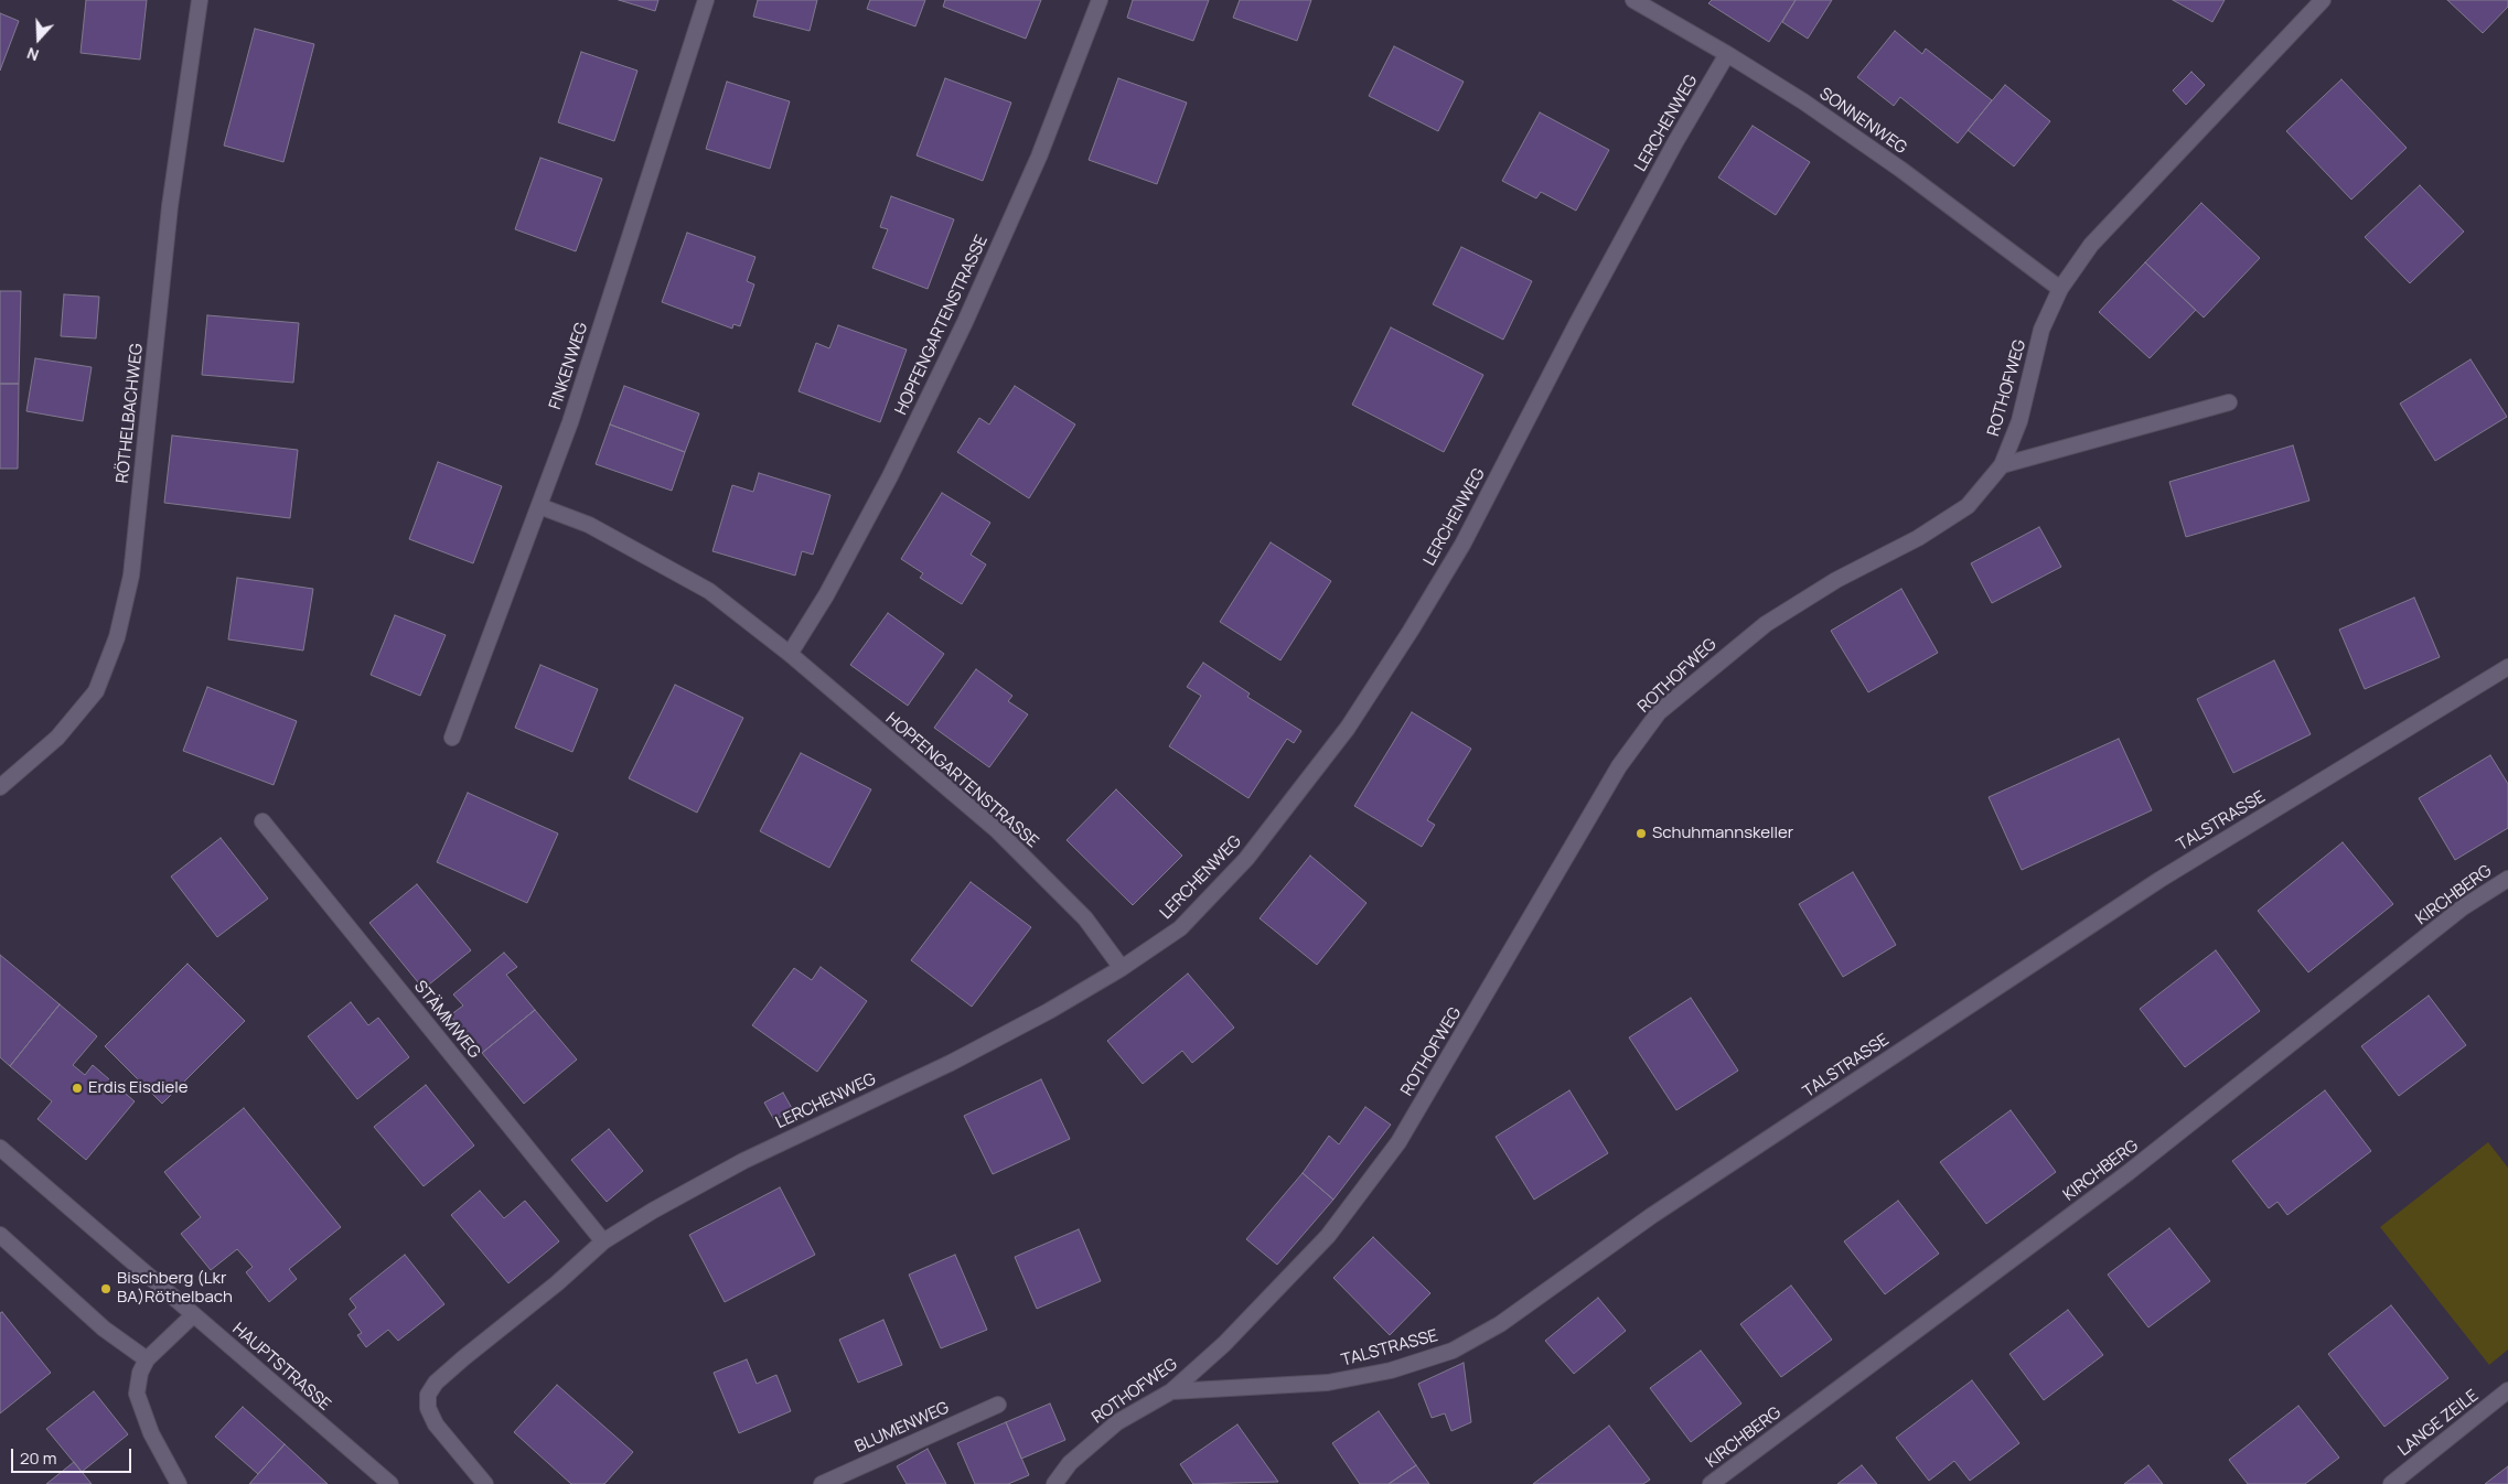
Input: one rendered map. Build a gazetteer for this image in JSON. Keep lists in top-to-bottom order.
{
  "streets": {
    "street": [
      "SONNENWEG",
      "LERCHENWEG",
      "HOPFENGARTENSTRASSE",
      "FINKENWEG",
      "ROTHOFWEG",
      "RÖTHELBACHWEG",
      "TALSTRASSE",
      "KIRCHBERG",
      "STÄMMWEG",
      "HAUPTSTRASSE",
      "LANGE ZEILE",
      "BLUMENWEG"
    ]
  },
  "crossings": [
    ["SONNENWEG", "LERCHENWEG"],
    ["SONNENWEG", "ROTHOFWEG"],
    ["LERCHENWEG", "HOPFENGARTENSTRASSE"],
    ["LERCHENWEG", "STÄMMWEG"],
    ["HOPFENGARTENSTRASSE", "FINKENWEG"],
    ["ROTHOFWEG", "TALSTRASSE"]
  ],
  "places": ["Schuhmannskeller", "Erdis Eisdiele", "Bischberg (Lkr BA)Röthelbach"],
  "scale_bar": "20 m",
  "north": "bottom"
}
